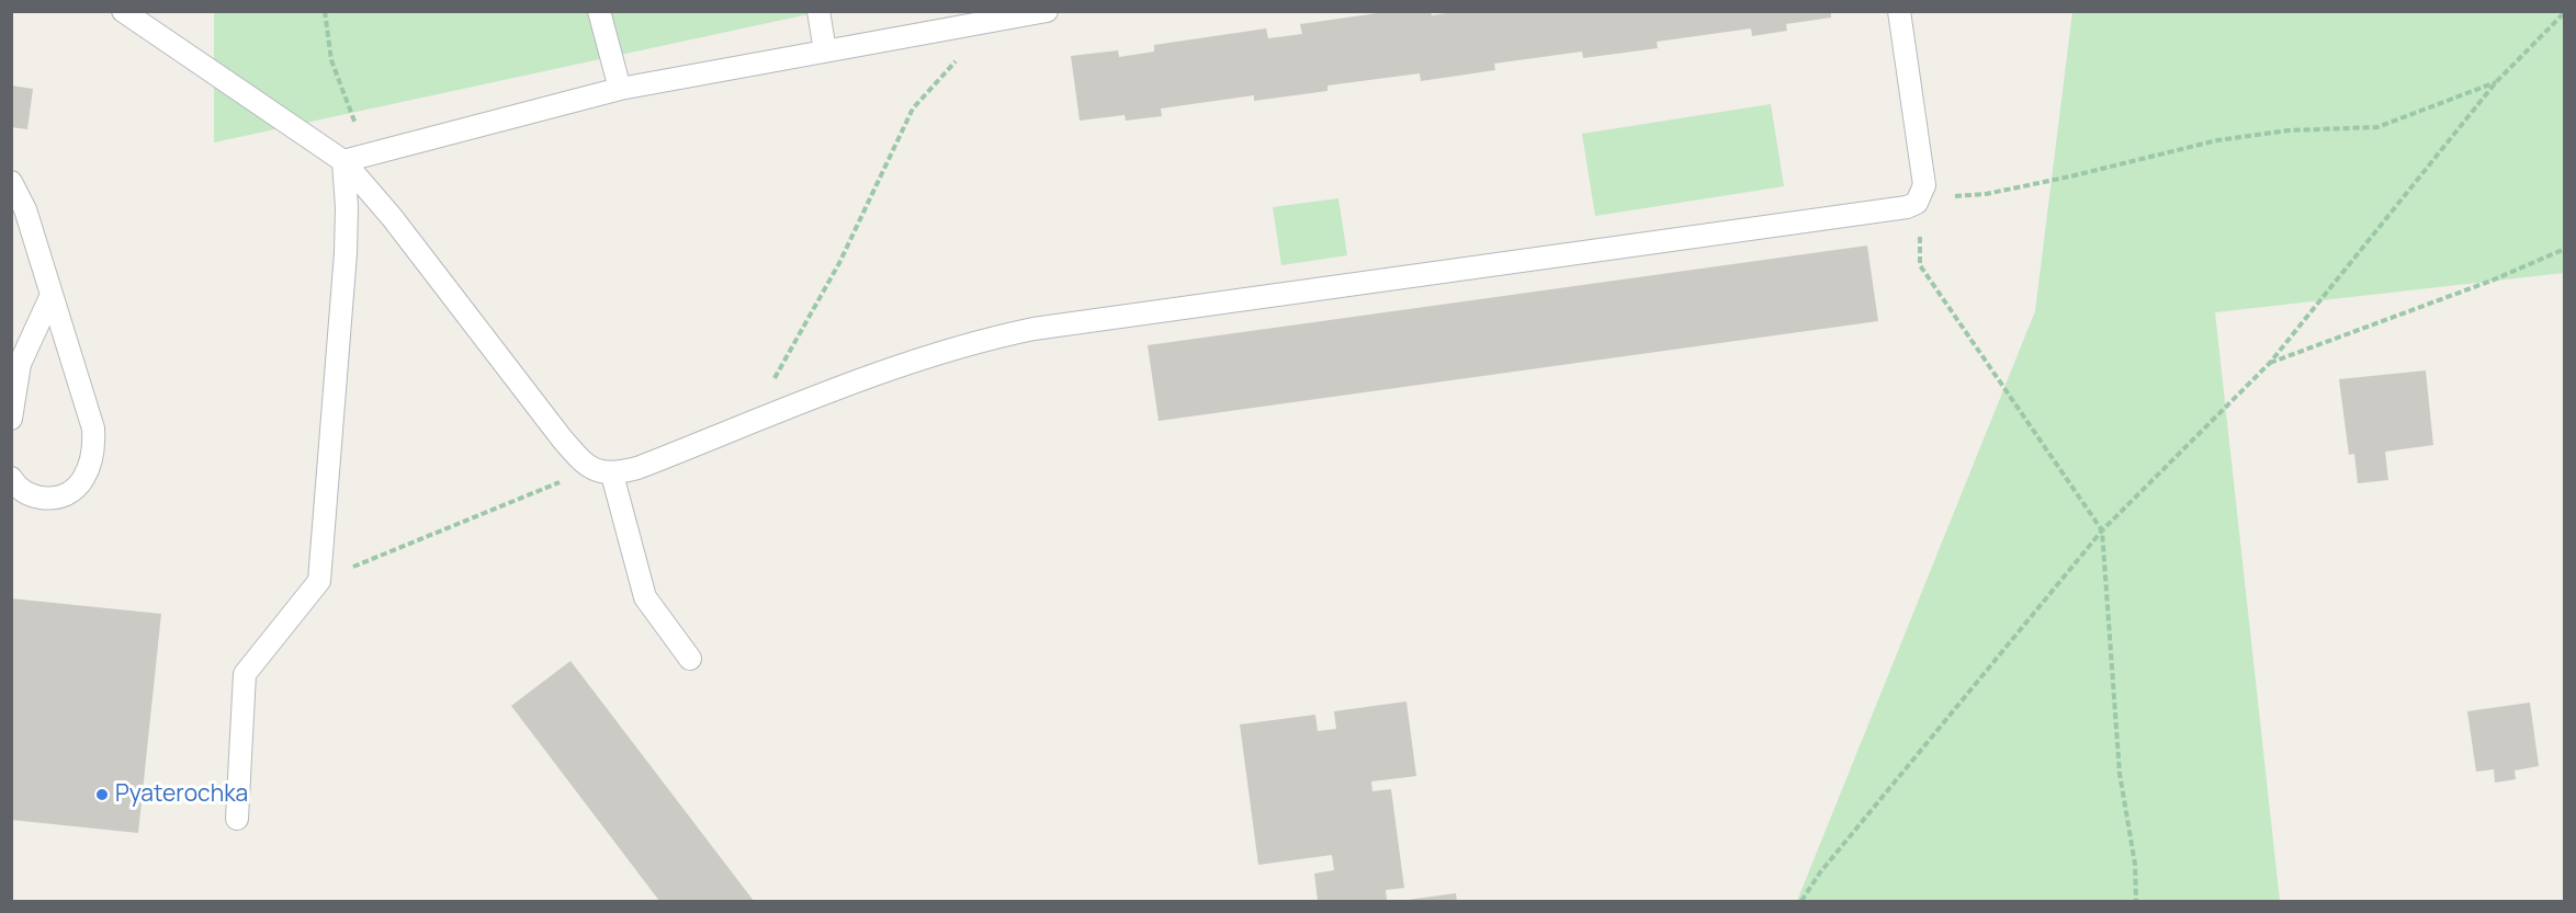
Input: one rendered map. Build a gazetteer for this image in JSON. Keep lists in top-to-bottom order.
{
  "places": ["Pyaterochka"]
}
